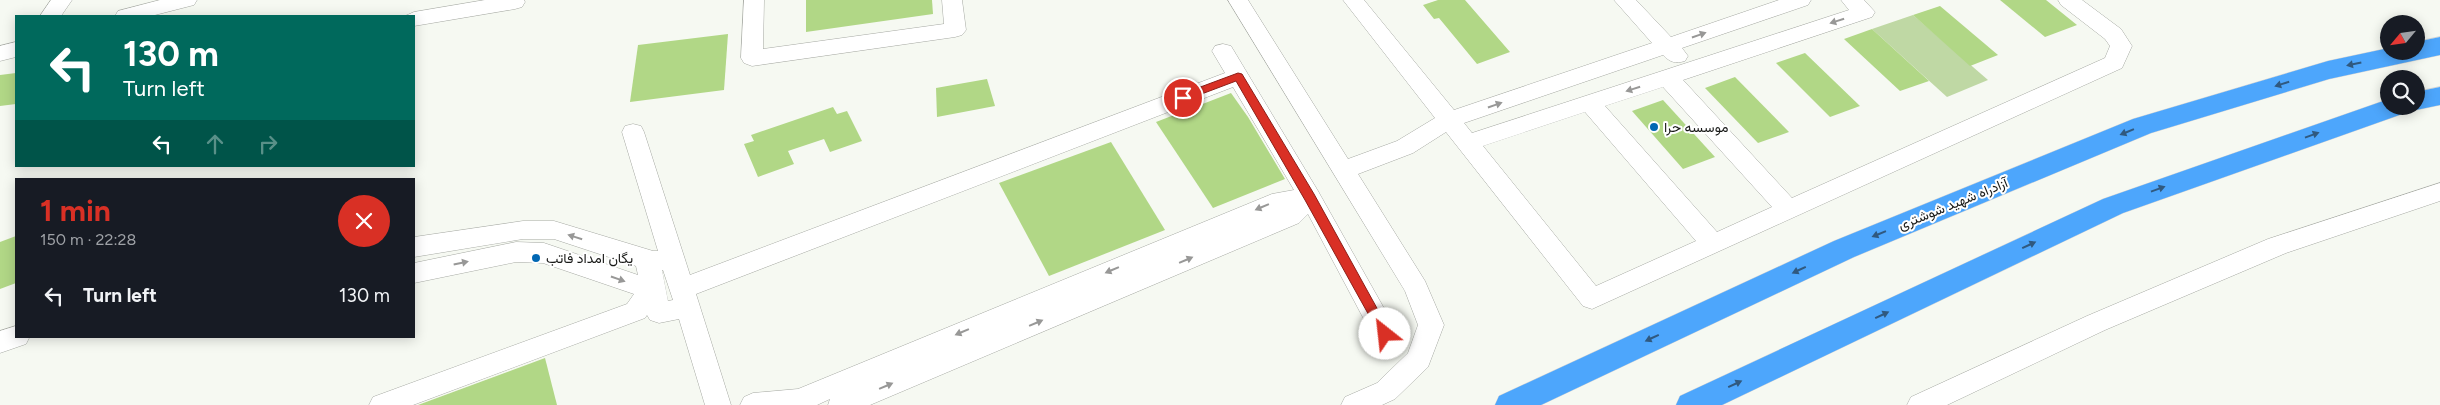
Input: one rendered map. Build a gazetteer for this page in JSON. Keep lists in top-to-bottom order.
{
  "streets": {
    "highway": ["آزادراه شهید شوشتری"]
  },
  "places": ["موسسه حرا", "یگان امداد فاتب"],
  "north": "bottom left",
  "page": {
    "turn": ["130 m", "Turn left"],
    "heading": ["1 min", "150 m · 22:28"],
    "list": [
      {
        "name": "Turn left",
        "value": "130 m"
      }
    ]
  }
}
